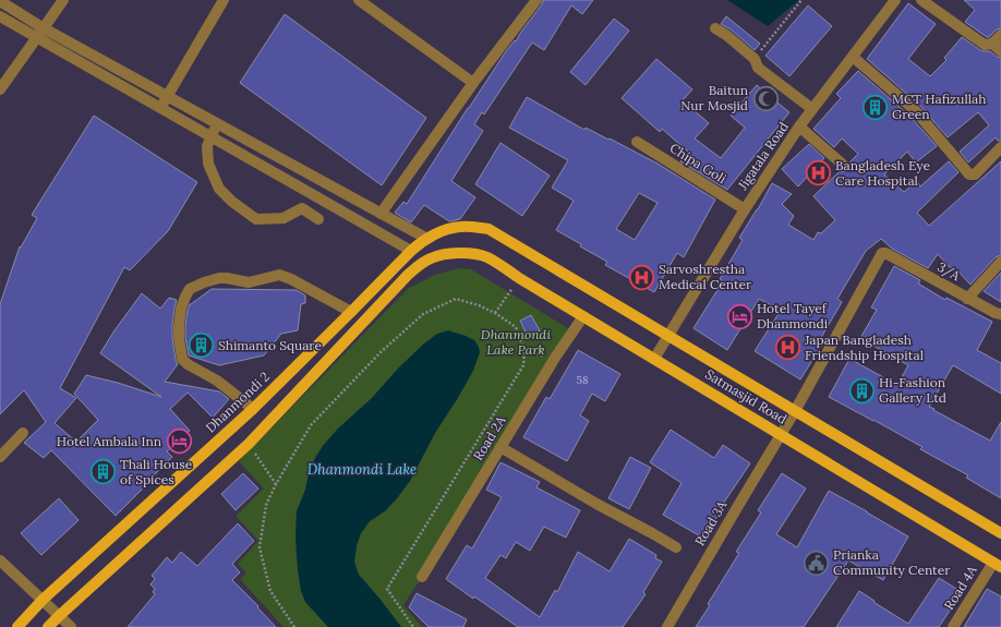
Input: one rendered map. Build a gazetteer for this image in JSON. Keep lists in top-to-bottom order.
{
  "streets": {
    "main road": ["Satmasjid Road", "Dhanmondi 2"],
    "street": [
      "Jigatala Road",
      "Chipa Goli",
      "3/A",
      "Road 2A",
      "Road 3A",
      "Road 4A"
    ]
  },
  "crossings": [
    ["Jigatala Road", "Chipa Goli"],
    ["Jigatala Road", "Satmasjid Road"],
    ["3/A", "Road 3A"],
    ["Satmasjid Road", "Dhanmondi 2"],
    ["Satmasjid Road", "Road 2A"],
    ["Satmasjid Road", "Road 3A"],
    ["Satmasjid Road", "Road 4A"]
  ],
  "water": ["Dhanmondi Lake"],
  "parks": ["Dhanmondi Lake Park"],
  "places": {
    "mosque": ["Baitun Nur Mosjid"],
    "building": [
      "MCT Hafizullah Green",
      "Shimanto Square",
      "Hi-Fashion Gallery Ltd",
      "Thali House of Spices"
    ],
    "hospital": ["Bangladesh Eye Care Hospital", "Sarvoshrestha Medical Center", "Japan Bangladesh Friendship Hospital"],
    "hotel": ["Hotel Tayef Dhanmondi", "Hotel Ambala Inn"],
    "public building": ["Prianka Community Center"]
  },
  "house_numbers": ["58"]
}
